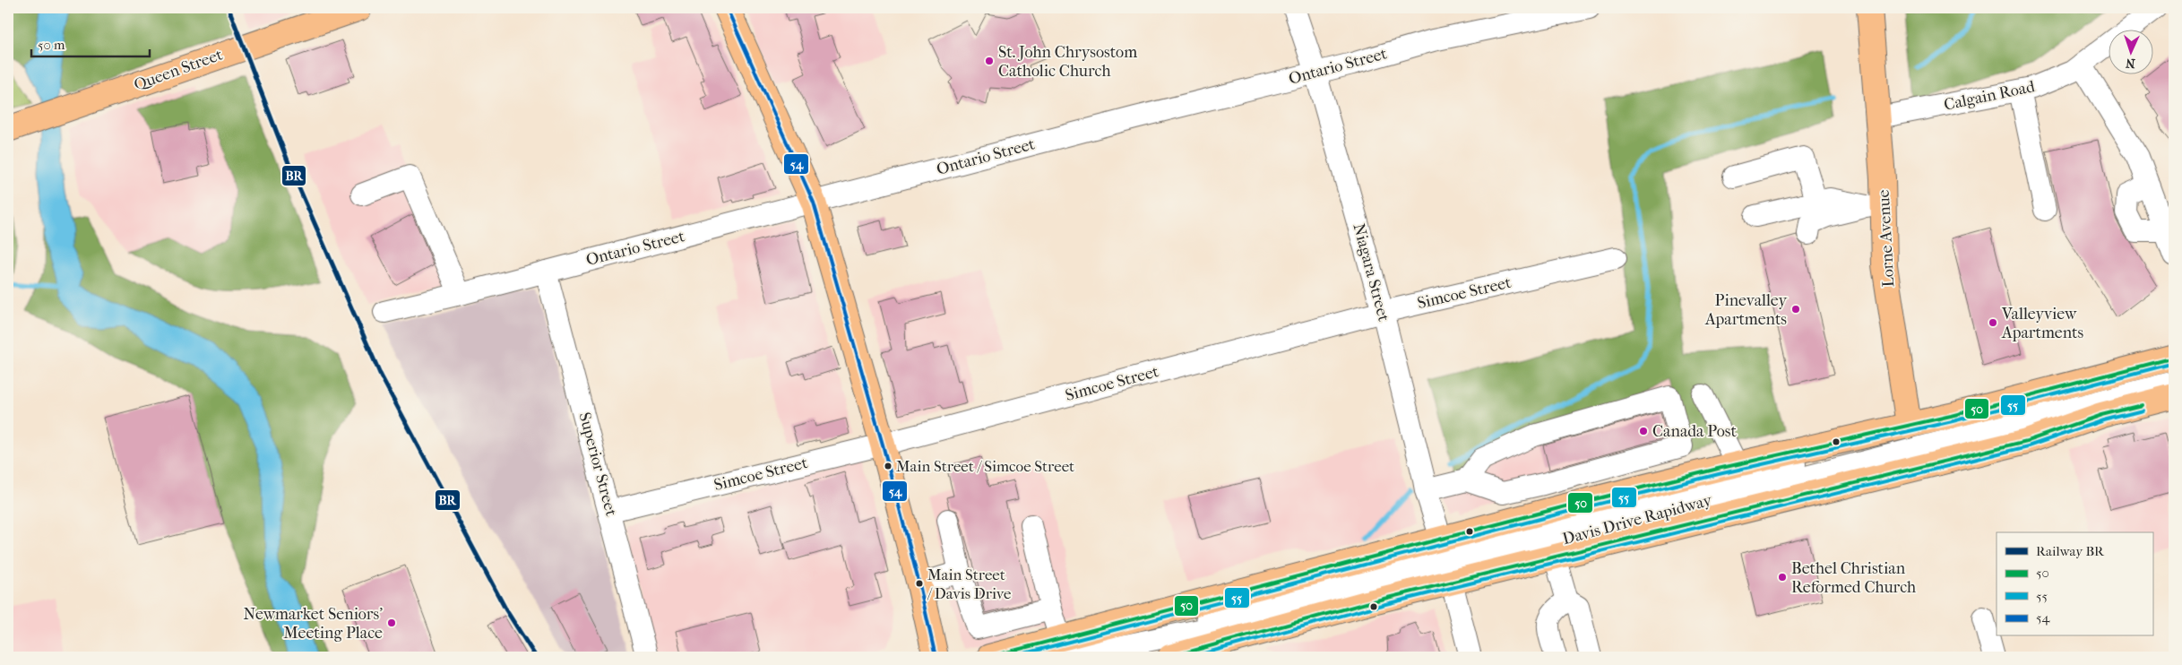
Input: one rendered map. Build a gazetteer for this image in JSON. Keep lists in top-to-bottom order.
{
  "streets": {
    "main road": ["Queen Street", "Lorne Avenue"],
    "street": [
      "Ontario Street",
      "Calgain Road",
      "Niagara Street",
      "Simcoe Street",
      "Superior Street",
      "Davis Drive Rapidway"
    ]
  },
  "crossings": [
    ["Ontario Street", "Niagara Street"],
    ["Ontario Street", "Superior Street"],
    ["Calgain Road", "Lorne Avenue"],
    ["Lorne Avenue", "Davis Drive Rapidway"],
    ["Niagara Street", "Simcoe Street"],
    ["Simcoe Street", "Superior Street"]
  ],
  "places": [
    "St. John Chrysostom Catholic Church",
    "Pinevalley Apartments",
    "Valleyview Apartments",
    "Canada Post",
    "Main Street / Simcoe Street",
    "Bethel Christian Reformed Church",
    "Main Street / Davis Drive",
    "Newmarket Seniors' Meeting Place"
  ],
  "lines": [
    "rail line BR",
    "transit line 54",
    "transit line 50",
    "transit line 55"
  ],
  "legend": [
    "Railway BR",
    "50",
    "55",
    "54"
  ],
  "scale_bar": "50 m",
  "north": "bottom"
}
